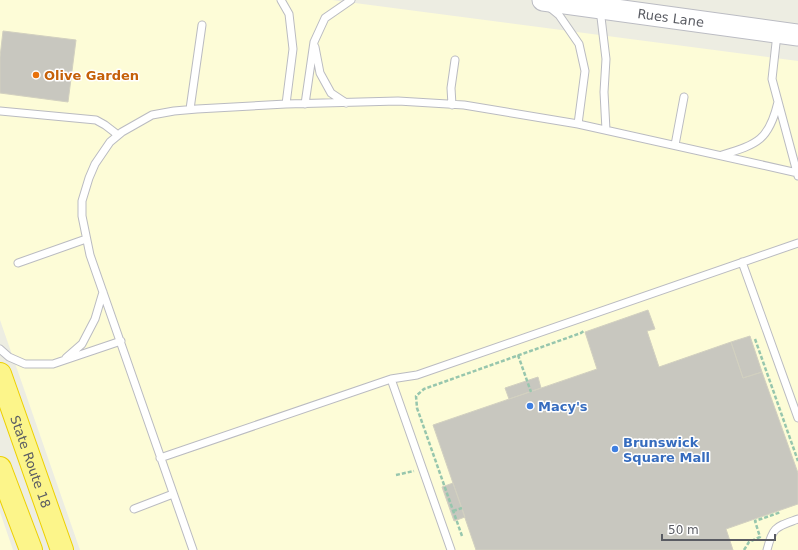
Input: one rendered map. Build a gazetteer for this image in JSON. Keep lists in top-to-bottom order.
{
  "streets": {
    "highway": ["State Route 18"],
    "main road": ["Rues Lane"]
  },
  "places": ["Olive Garden", "Macy's", "Brunswick Square Mall"],
  "scale_bar": "50 m"
}
